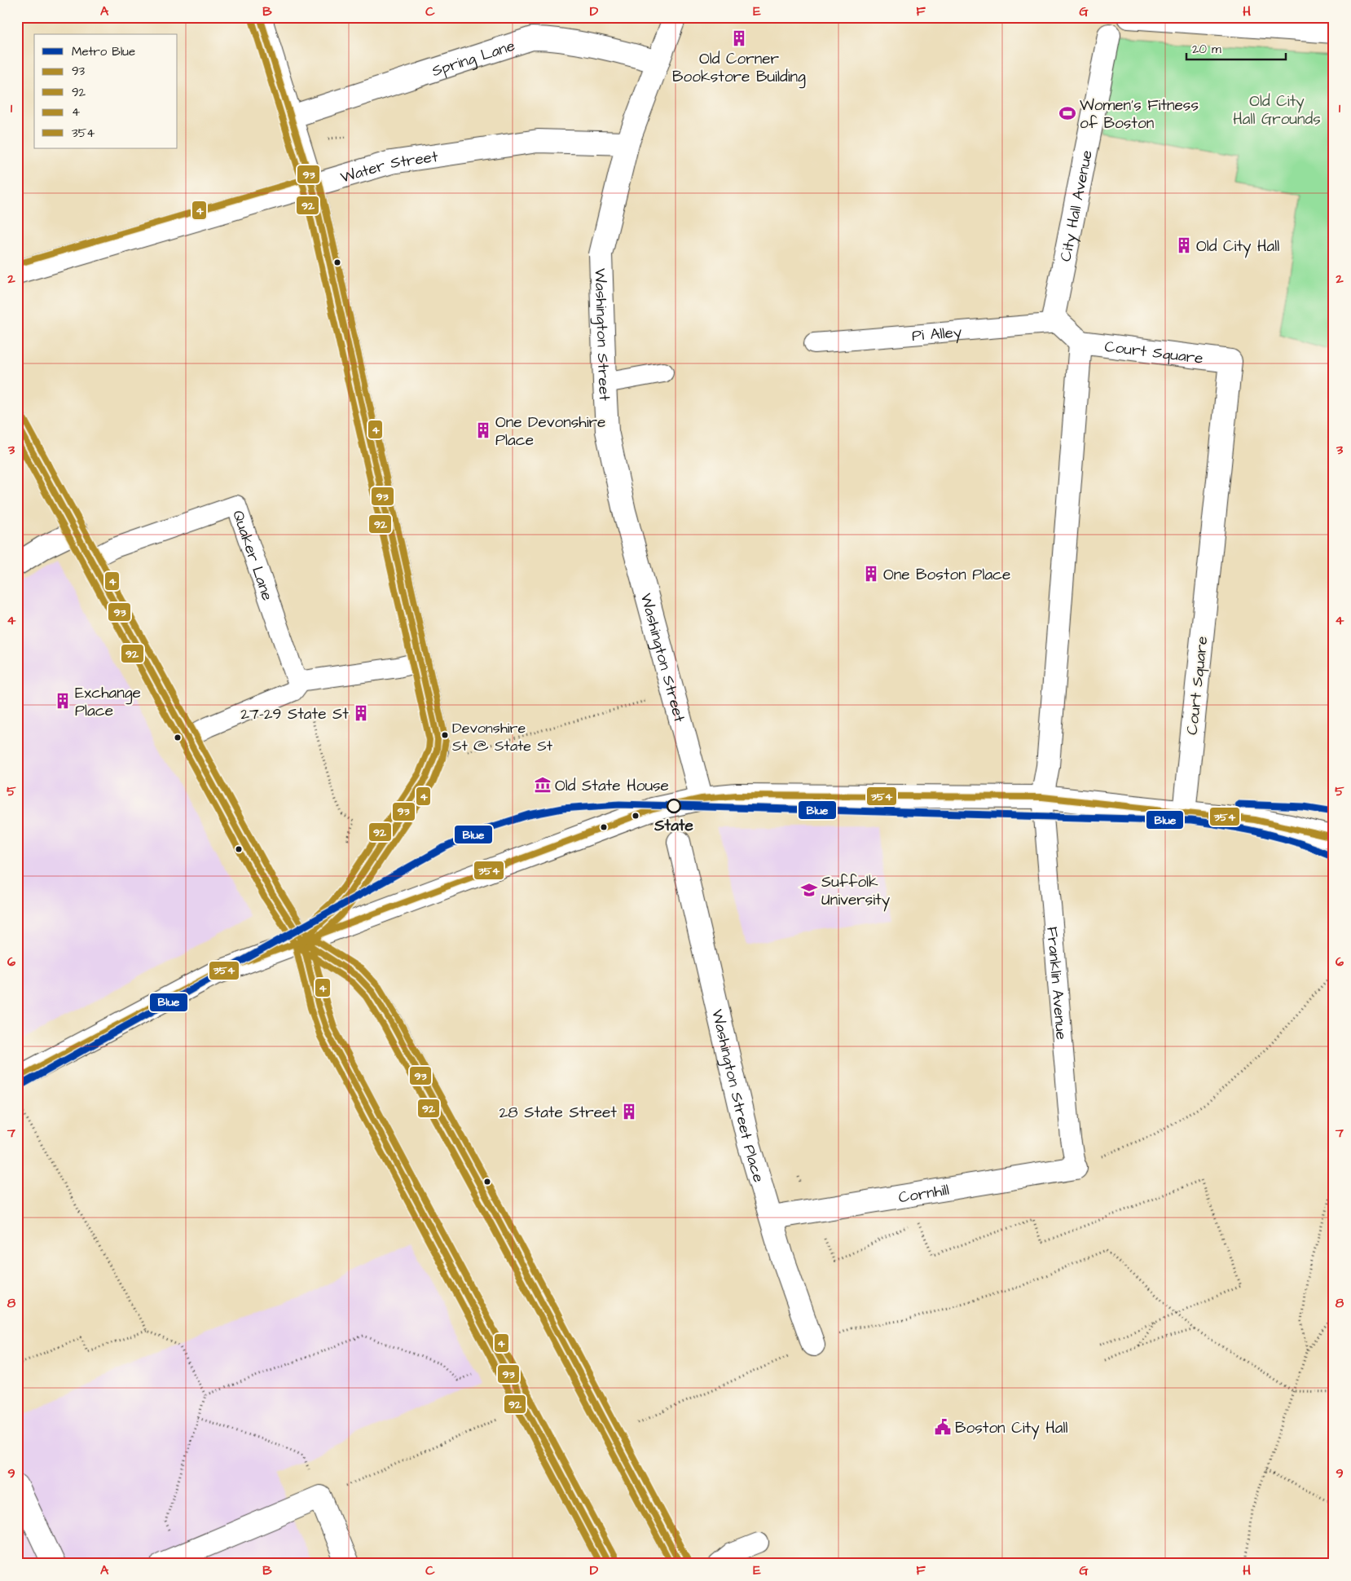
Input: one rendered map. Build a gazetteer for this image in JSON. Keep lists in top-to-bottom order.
{
  "streets": {
    "main road": [
      "Spring Lane",
      "Water Street",
      "City Hall Avenue",
      "Washington Street",
      "Court Square",
      "Washington Street Place",
      "Cornhill"
    ],
    "lane": ["Pi Alley", "Quaker Lane", "Franklin Avenue"]
  },
  "crossings": [
    ["Spring Lane", "Washington Street"],
    ["Water Street", "Washington Street"],
    ["City Hall Avenue", "Pi Alley"],
    ["Franklin Avenue", "Cornhill"],
    ["Washington Street Place", "Cornhill"]
  ],
  "parks": ["Old City Hall Grounds"],
  "places": {
    "building": [
      "Old Corner Bookstore Building",
      "Old City Hall",
      "One Devonshire Place",
      "One Boston Place",
      "Exchange Place",
      "27-29 State St",
      "28 State Street"
    ],
    "sports": ["Women's Fitness of Boston"],
    "other": ["Devonshire St @ State St", "State"],
    "museum": ["Old State House"],
    "school or university": ["Suffolk University"],
    "public building": ["Boston City Hall"]
  },
  "lines": [
    "transit line 93",
    "transit line 92",
    "transit line 4",
    "transit line 354",
    "metro line Blue"
  ],
  "legend": [
    "Metro Blue",
    "93",
    "92",
    "4",
    "354"
  ],
  "scale_bar": "20 m",
  "grid": {
    "columns": [
      "A",
      "B",
      "C",
      "D",
      "E",
      "F",
      "G",
      "H"
    ],
    "rows": [
      "1",
      "2",
      "3",
      "4",
      "5",
      "6",
      "7",
      "8",
      "9"
    ]
  }
}
